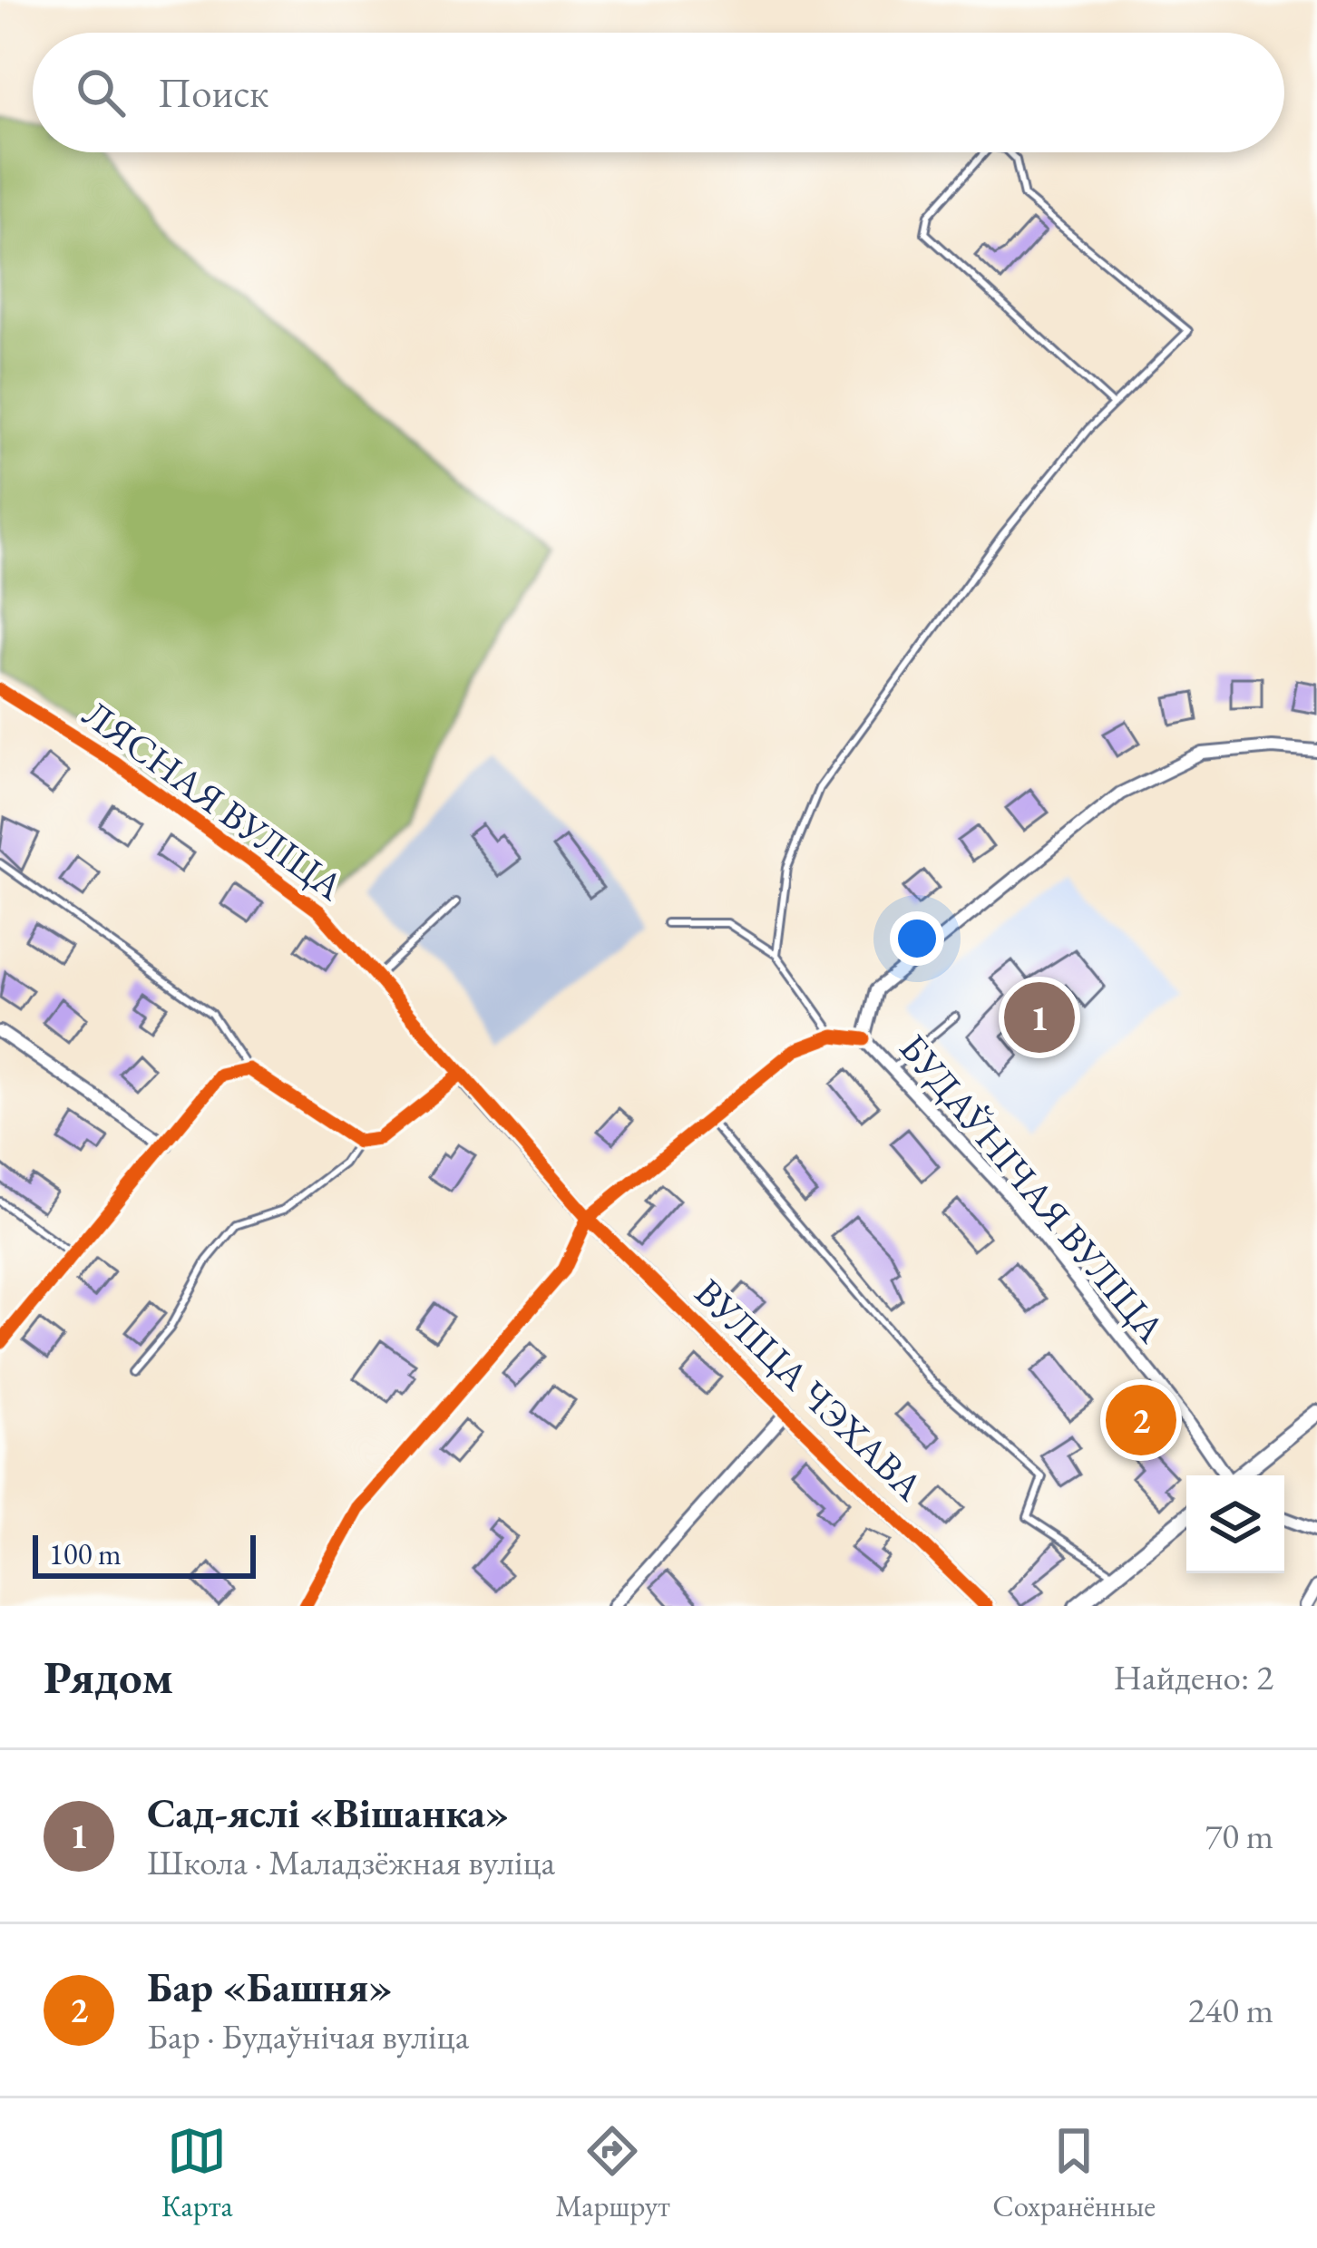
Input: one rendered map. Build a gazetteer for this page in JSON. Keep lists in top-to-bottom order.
{
  "streets": {
    "street": ["ЛЯСНАЯ ВУЛІЦА", "БУДАЎНІЧАЯ ВУЛІЦА", "ВУЛІЦА ЧЭХАВА"]
  },
  "crossings": [
    ["ЛЯСНАЯ ВУЛІЦА", "ВУЛІЦА ЧЭХАВА"]
  ],
  "scale_bar": "100 m",
  "page": {
    "search": "Поиск",
    "pins": ["1", "2"],
    "scale": "100 m",
    "heading": ["Рядом", "Найдено: 2"],
    "list": [
      {
        "mark": "1",
        "name": "Сад-яслі «Вішанка»",
        "note": "Школа · Маладзёжная вуліца",
        "value": "70 m"
      },
      {
        "mark": "2",
        "name": "Бар «Башня»",
        "note": "Бар · Будаўнічая вуліца",
        "value": "240 m"
      }
    ],
    "nav": ["Карта", "Маршрут", "Сохранённые"]
  }
}
